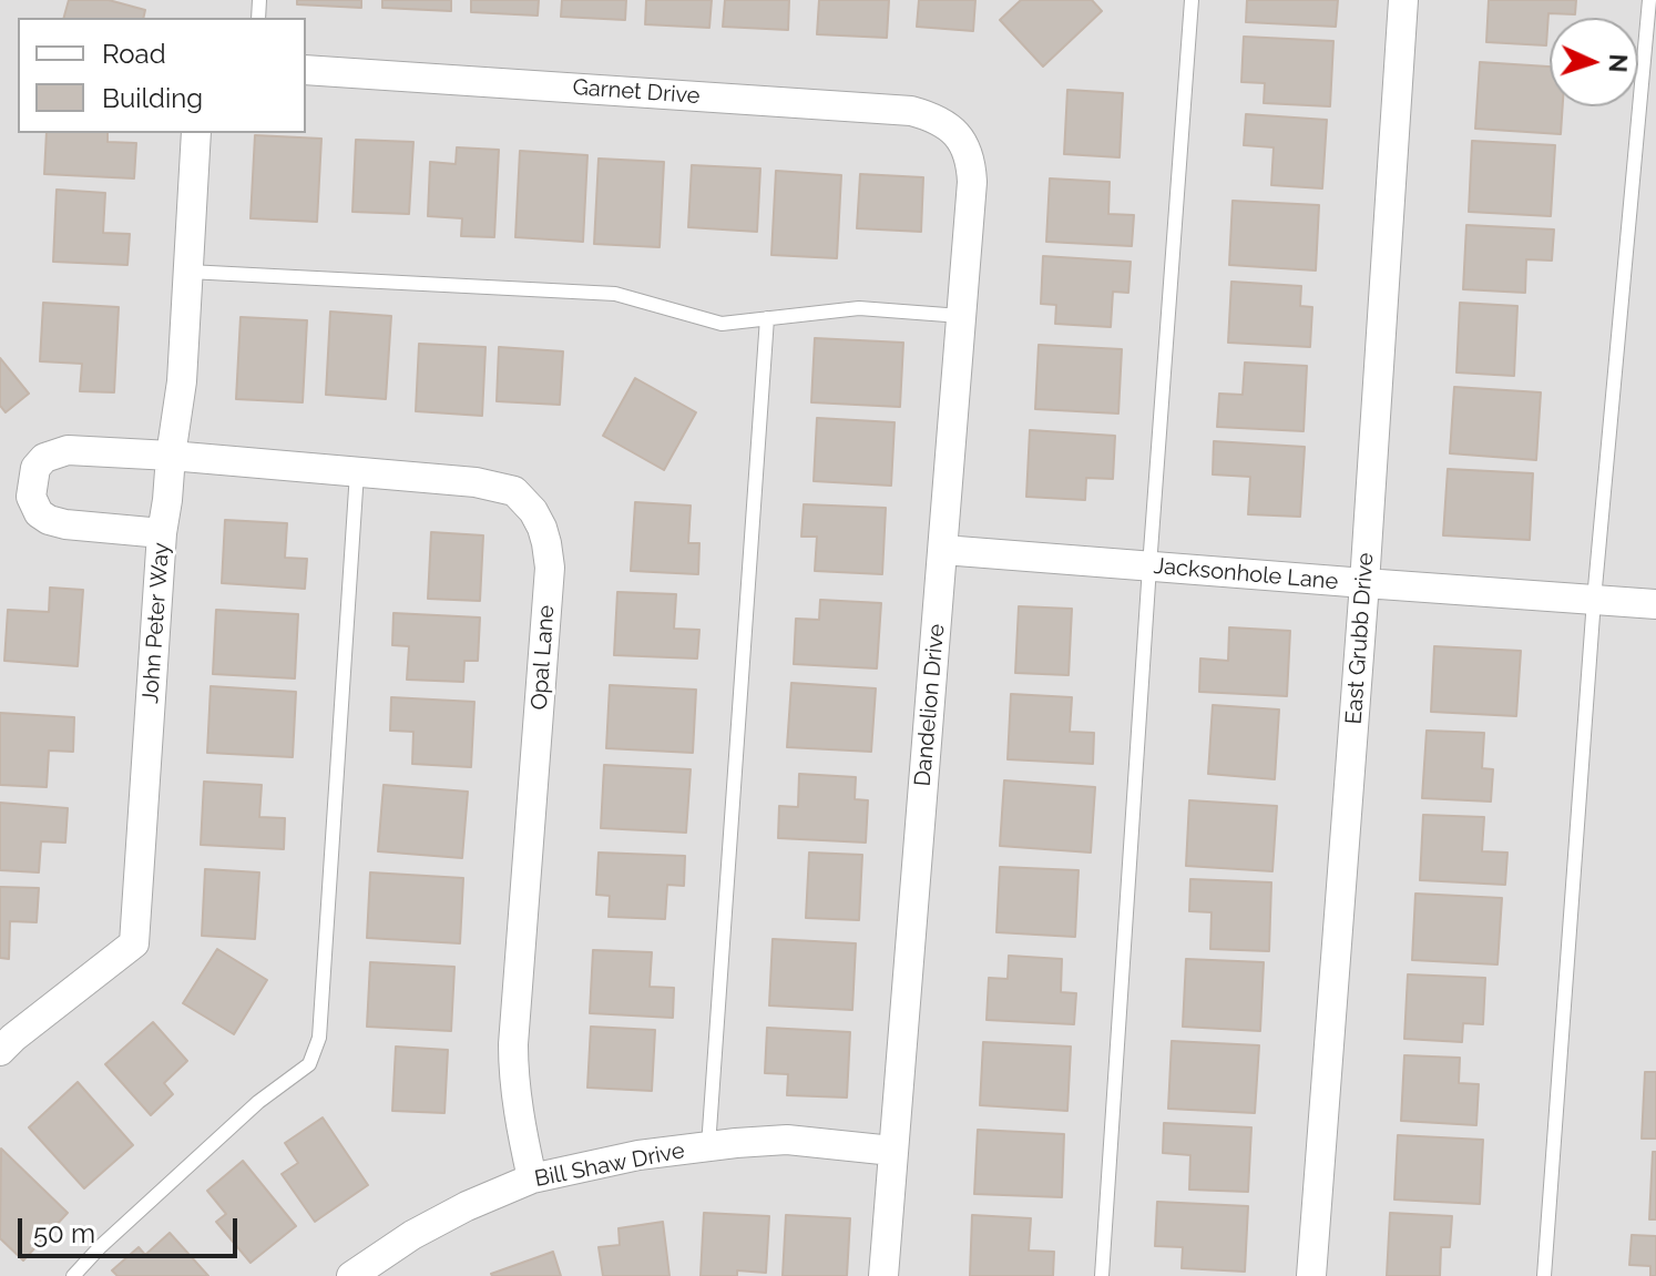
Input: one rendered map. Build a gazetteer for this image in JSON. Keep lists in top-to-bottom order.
{
  "streets": {
    "street": [
      "Garnet Drive",
      "Jacksonhole Lane",
      "John Peter Way",
      "East Grubb Drive",
      "Opal Lane",
      "Dandelion Drive",
      "Bill Shaw Drive"
    ]
  },
  "crossings": [
    ["Garnet Drive", "Dandelion Drive"],
    ["Jacksonhole Lane", "East Grubb Drive"],
    ["Jacksonhole Lane", "Dandelion Drive"],
    ["John Peter Way", "Opal Lane"],
    ["Opal Lane", "Bill Shaw Drive"],
    ["Dandelion Drive", "Bill Shaw Drive"]
  ],
  "legend": ["Road", "Building"],
  "scale_bar": "50 m",
  "north": "right"
}
